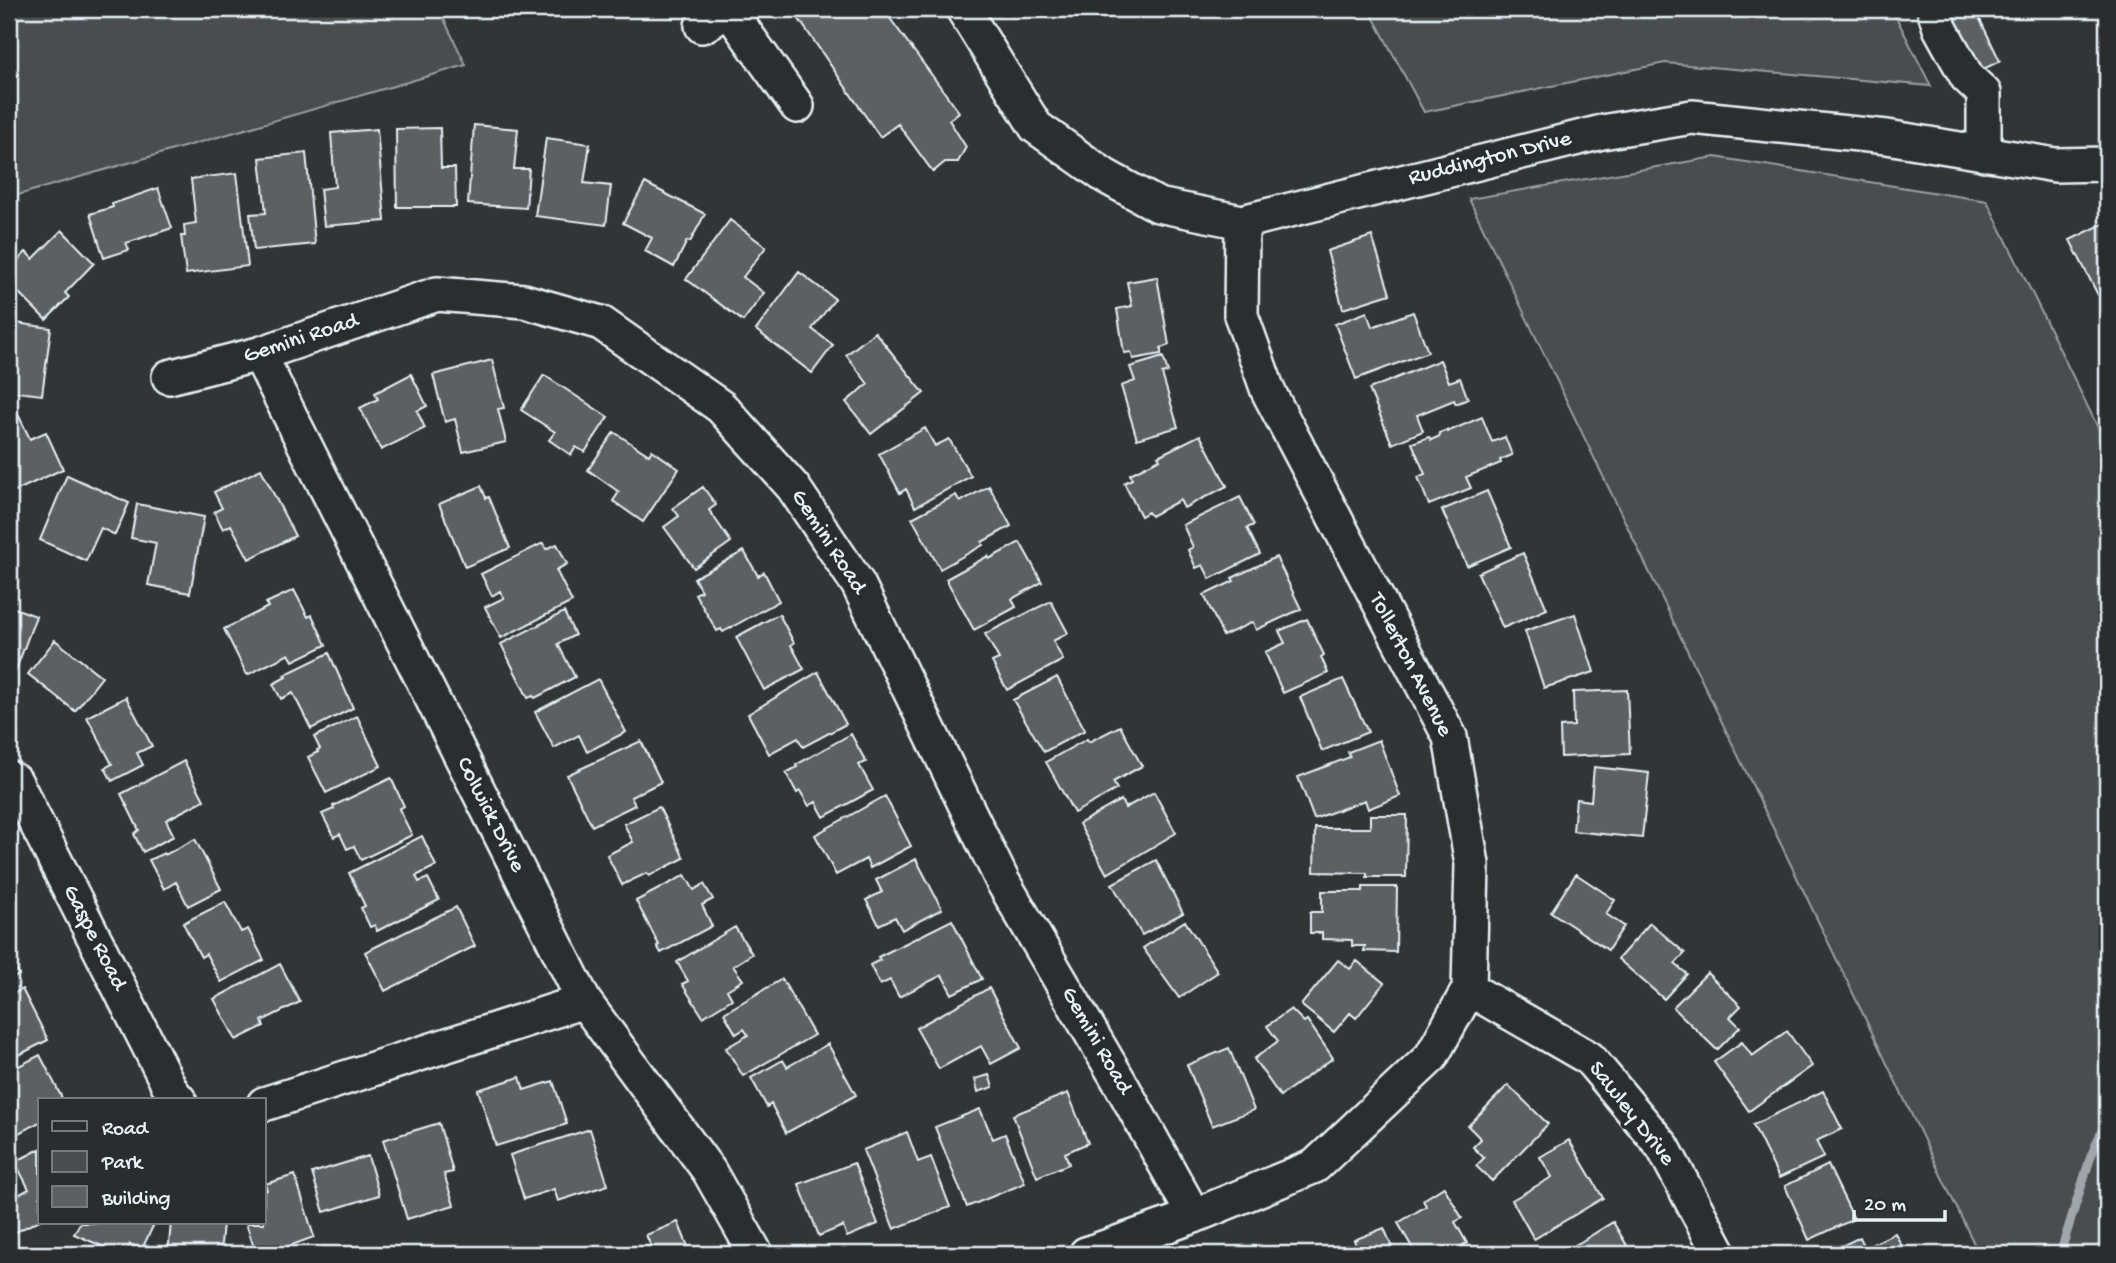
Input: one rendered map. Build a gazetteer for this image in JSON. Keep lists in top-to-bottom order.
{
  "streets": {
    "street": [
      "Ruddington Drive",
      "Gemini Road",
      "Tollerton Avenue",
      "Colwick Drive",
      "Gaspe Road",
      "Sawley Drive"
    ]
  },
  "crossings": [
    ["Ruddington Drive", "Tollerton Avenue"],
    ["Gemini Road", "Tollerton Avenue"],
    ["Gemini Road", "Colwick Drive"],
    ["Tollerton Avenue", "Sawley Drive"]
  ],
  "legend": ["Road", "Park", "Building"],
  "scale_bar": "20 m"
}
